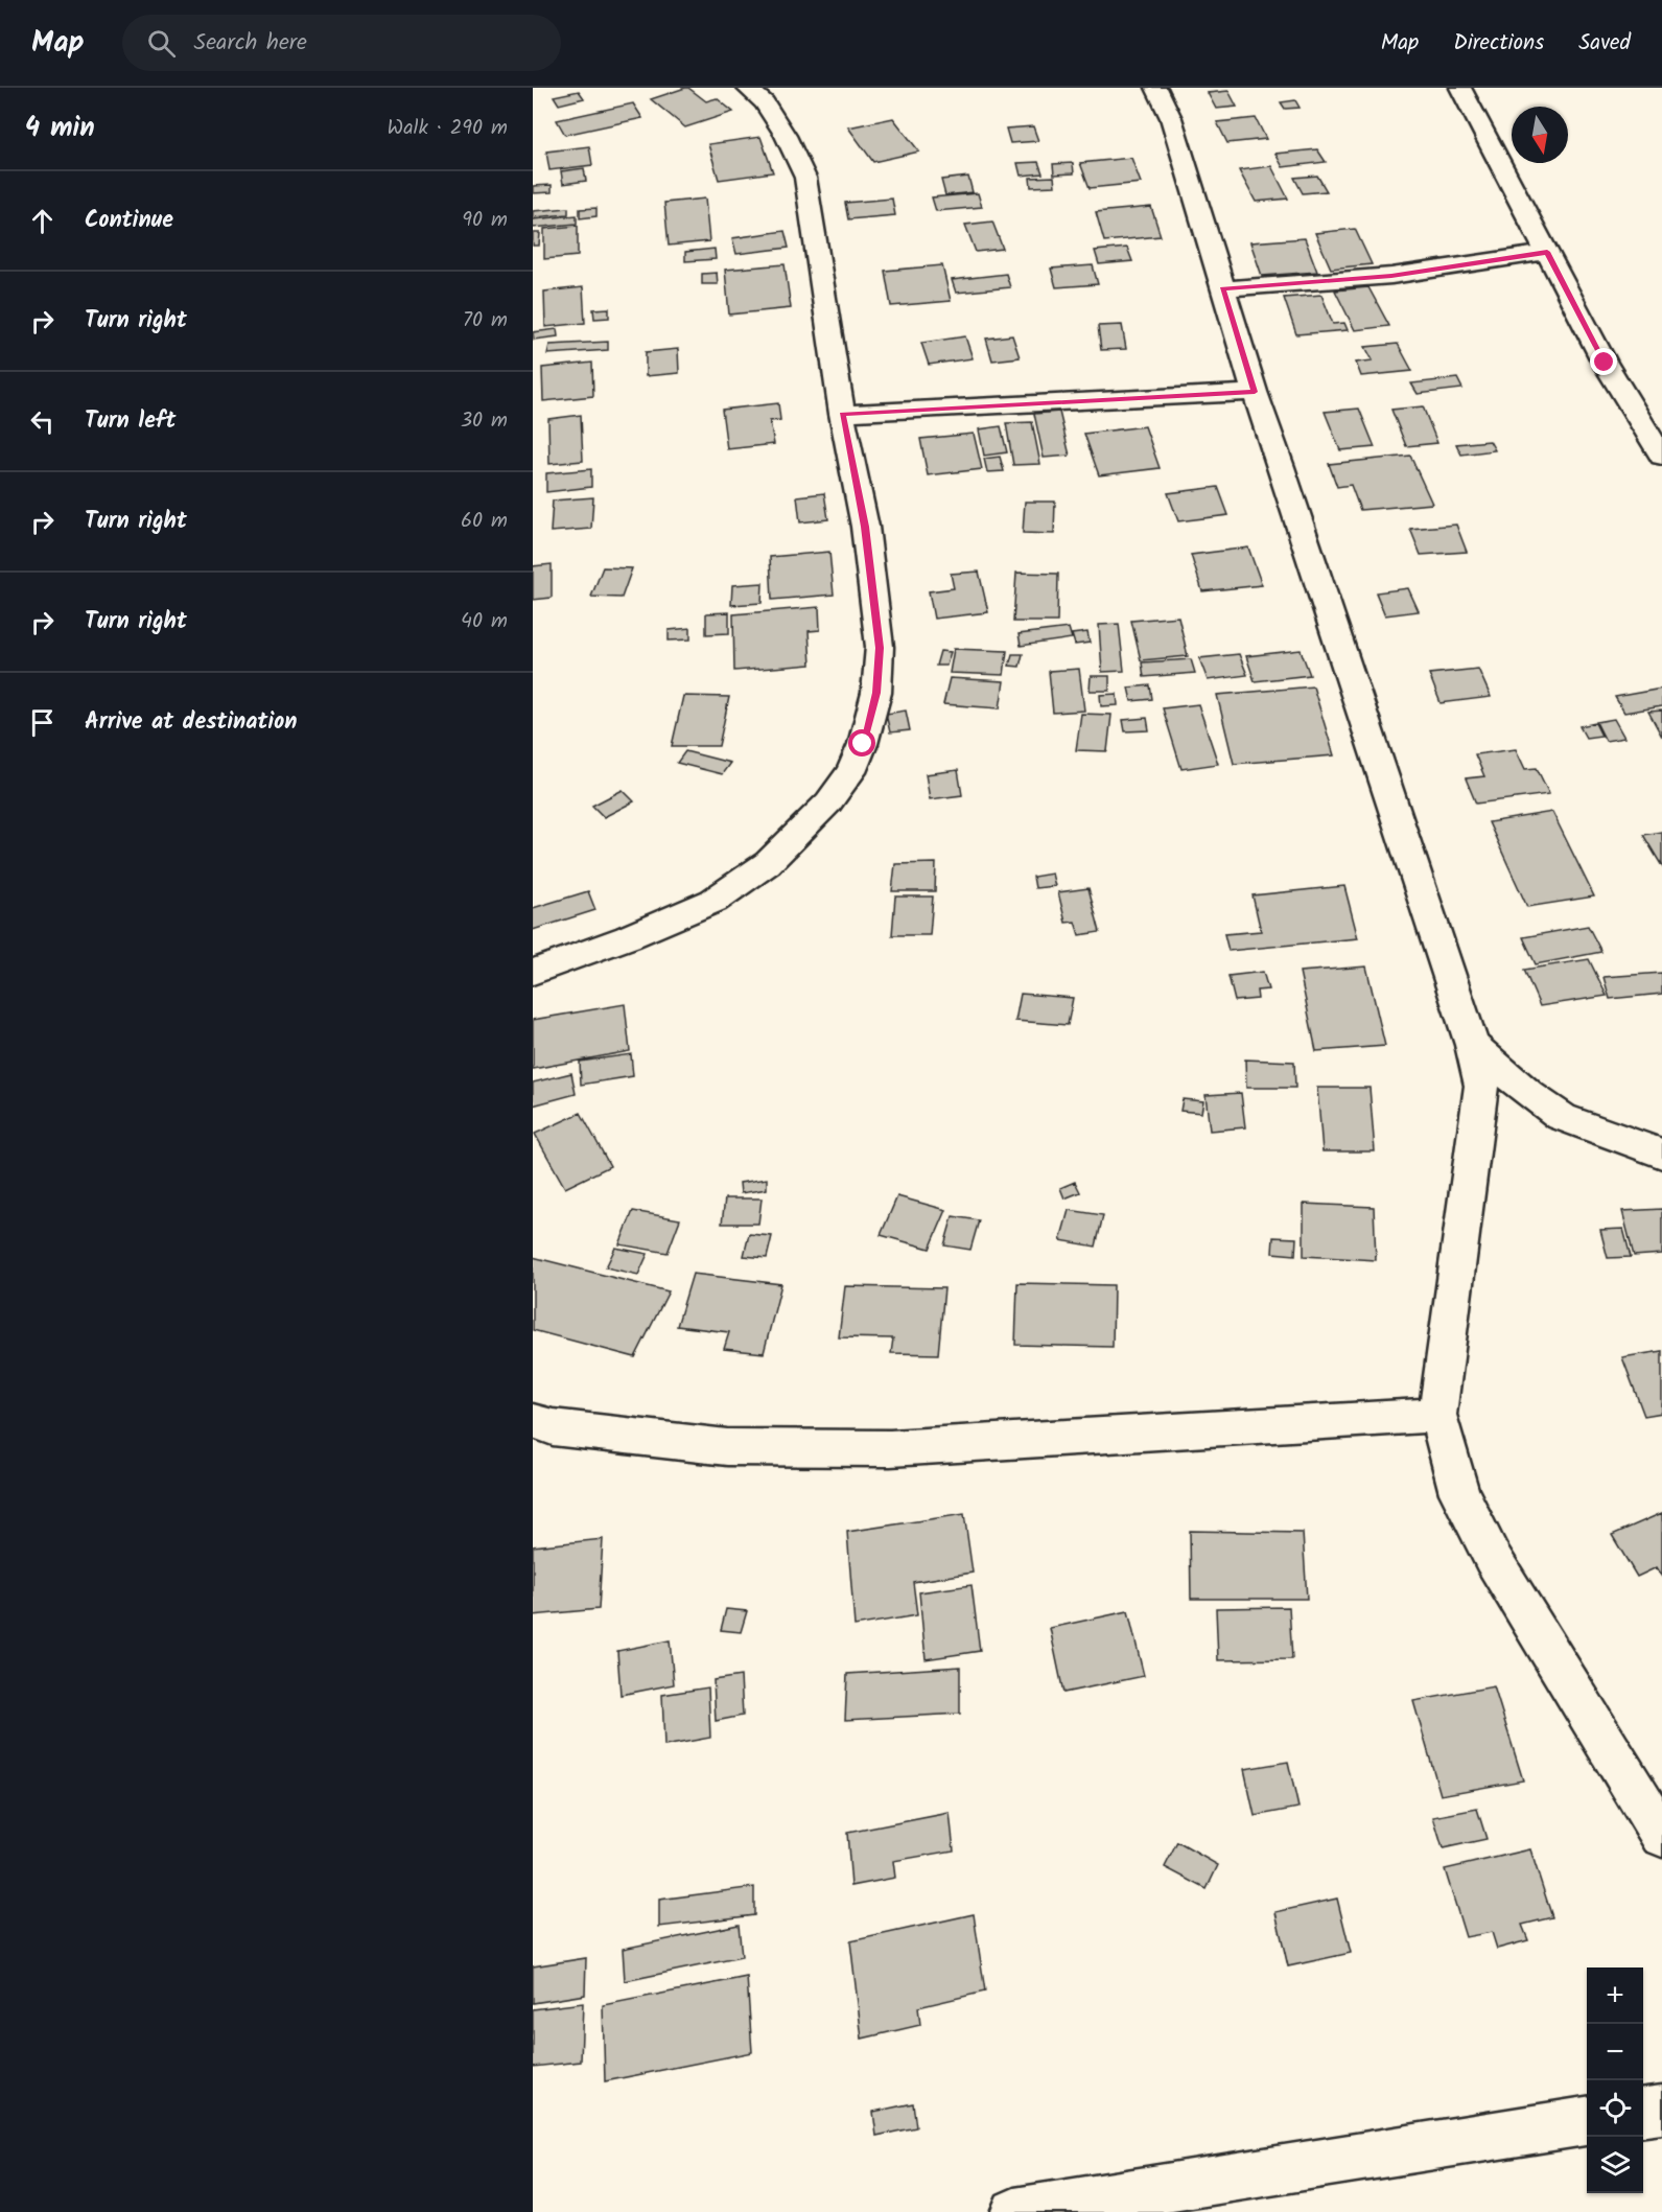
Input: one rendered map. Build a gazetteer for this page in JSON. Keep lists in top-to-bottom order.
{
  "north": "bottom",
  "page": {
    "header": "Map",
    "search": "Search here",
    "nav": ["Map", "Directions", "Saved"],
    "heading": ["4 min", "Walk · 290 m"],
    "list": [
      ["Continue", "90 m"],
      ["Turn right", "70 m"],
      ["Turn left", "30 m"],
      ["Turn right", "60 m"],
      ["Turn right", "40 m"],
      "Arrive at destination"
    ],
    "map_buttons": ["+", "−"]
  }
}
